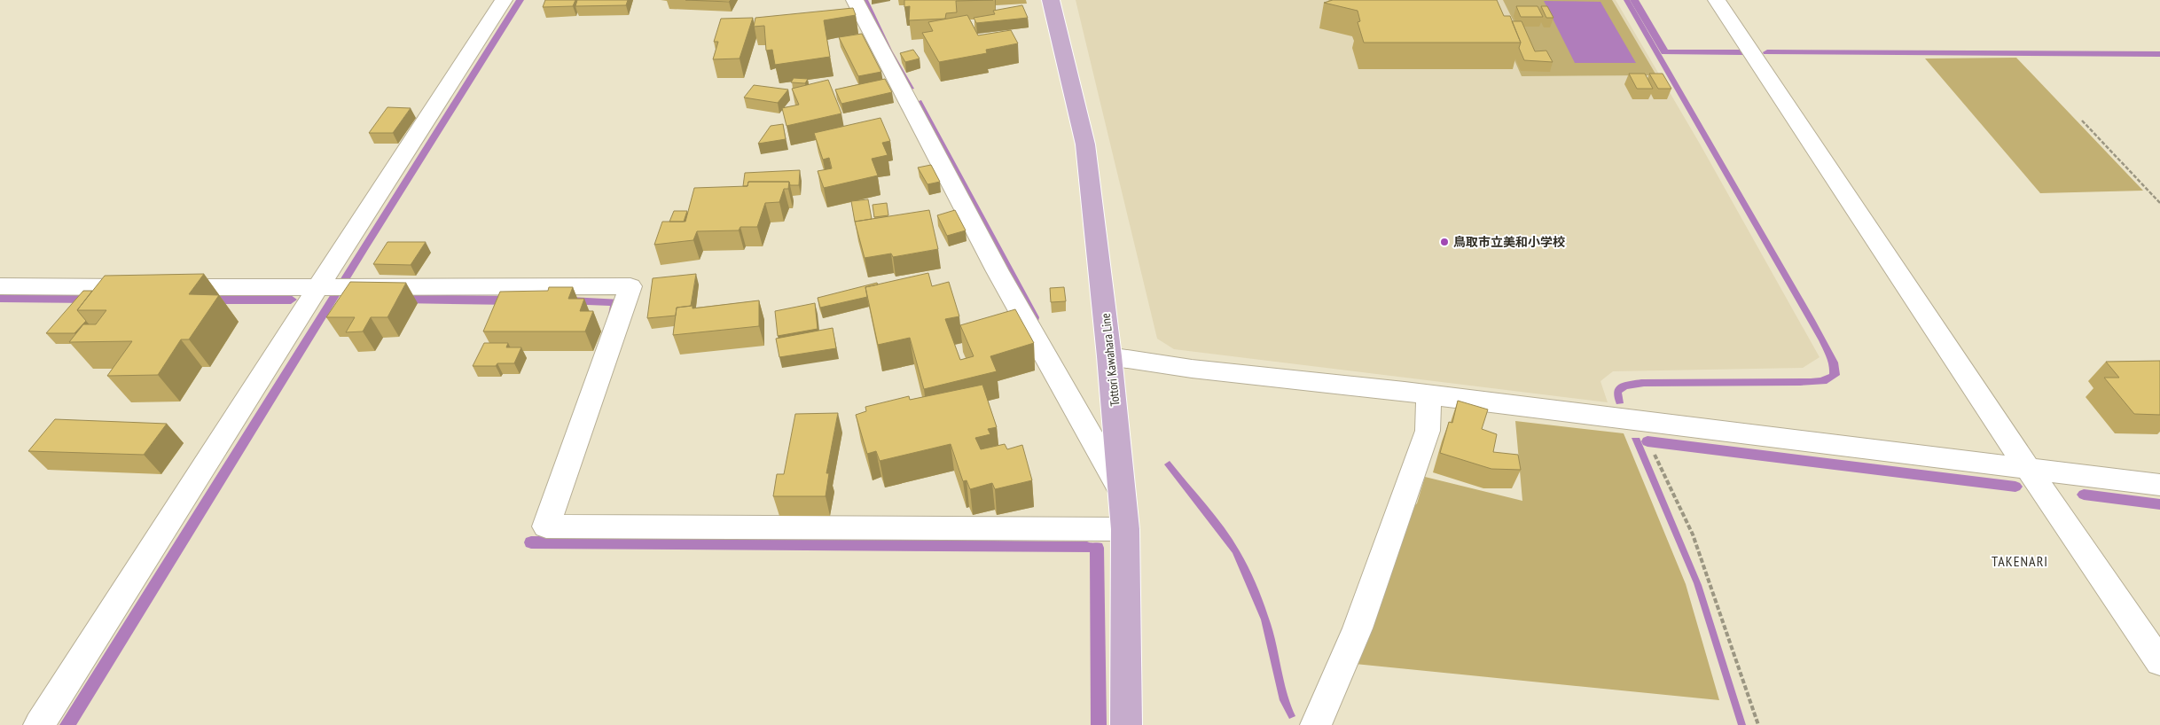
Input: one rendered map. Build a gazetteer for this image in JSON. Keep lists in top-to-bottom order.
{
  "streets": {
    "main road": ["Tottori Kawahara Line"]
  },
  "districts": ["TAKENARI"],
  "places": ["鳥取市立美和小学校"]
}
